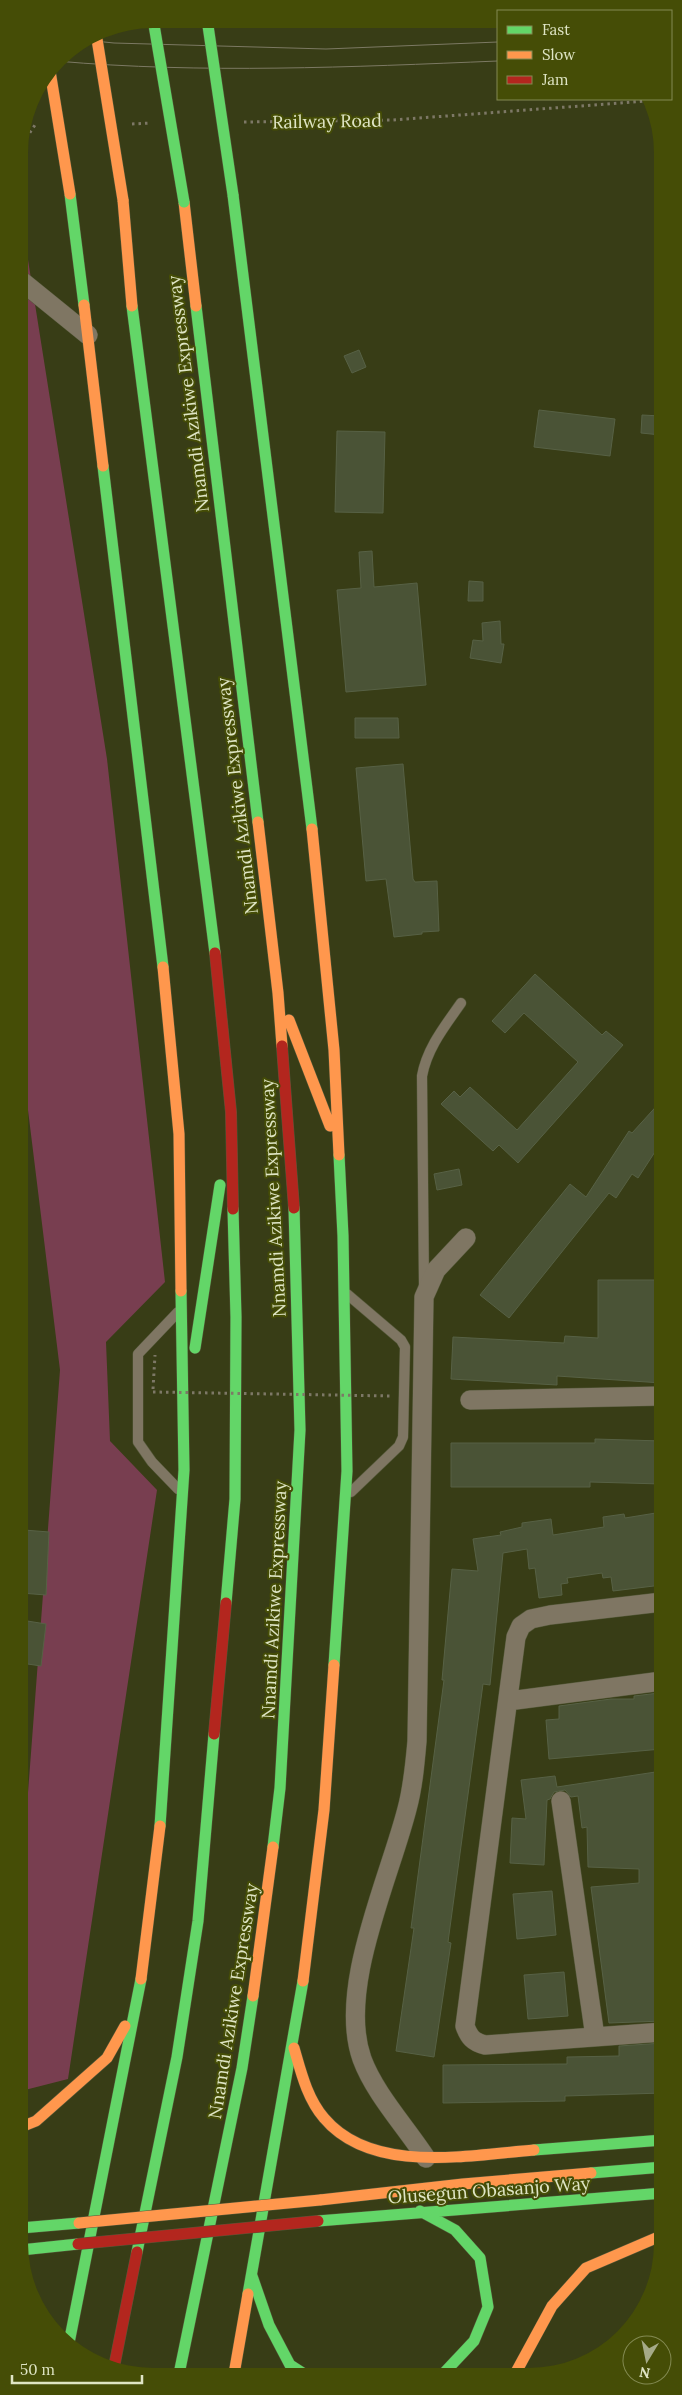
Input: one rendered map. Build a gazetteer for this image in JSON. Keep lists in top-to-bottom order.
{
  "streets": {
    "main road": ["Nnamdi Azikiwe Expressway", "Olusegun Obasanjo Way"],
    "path": ["Railway Road"]
  },
  "legend": ["Fast", "Slow", "Jam"],
  "scale_bar": "50 m",
  "north": "bottom"
}
